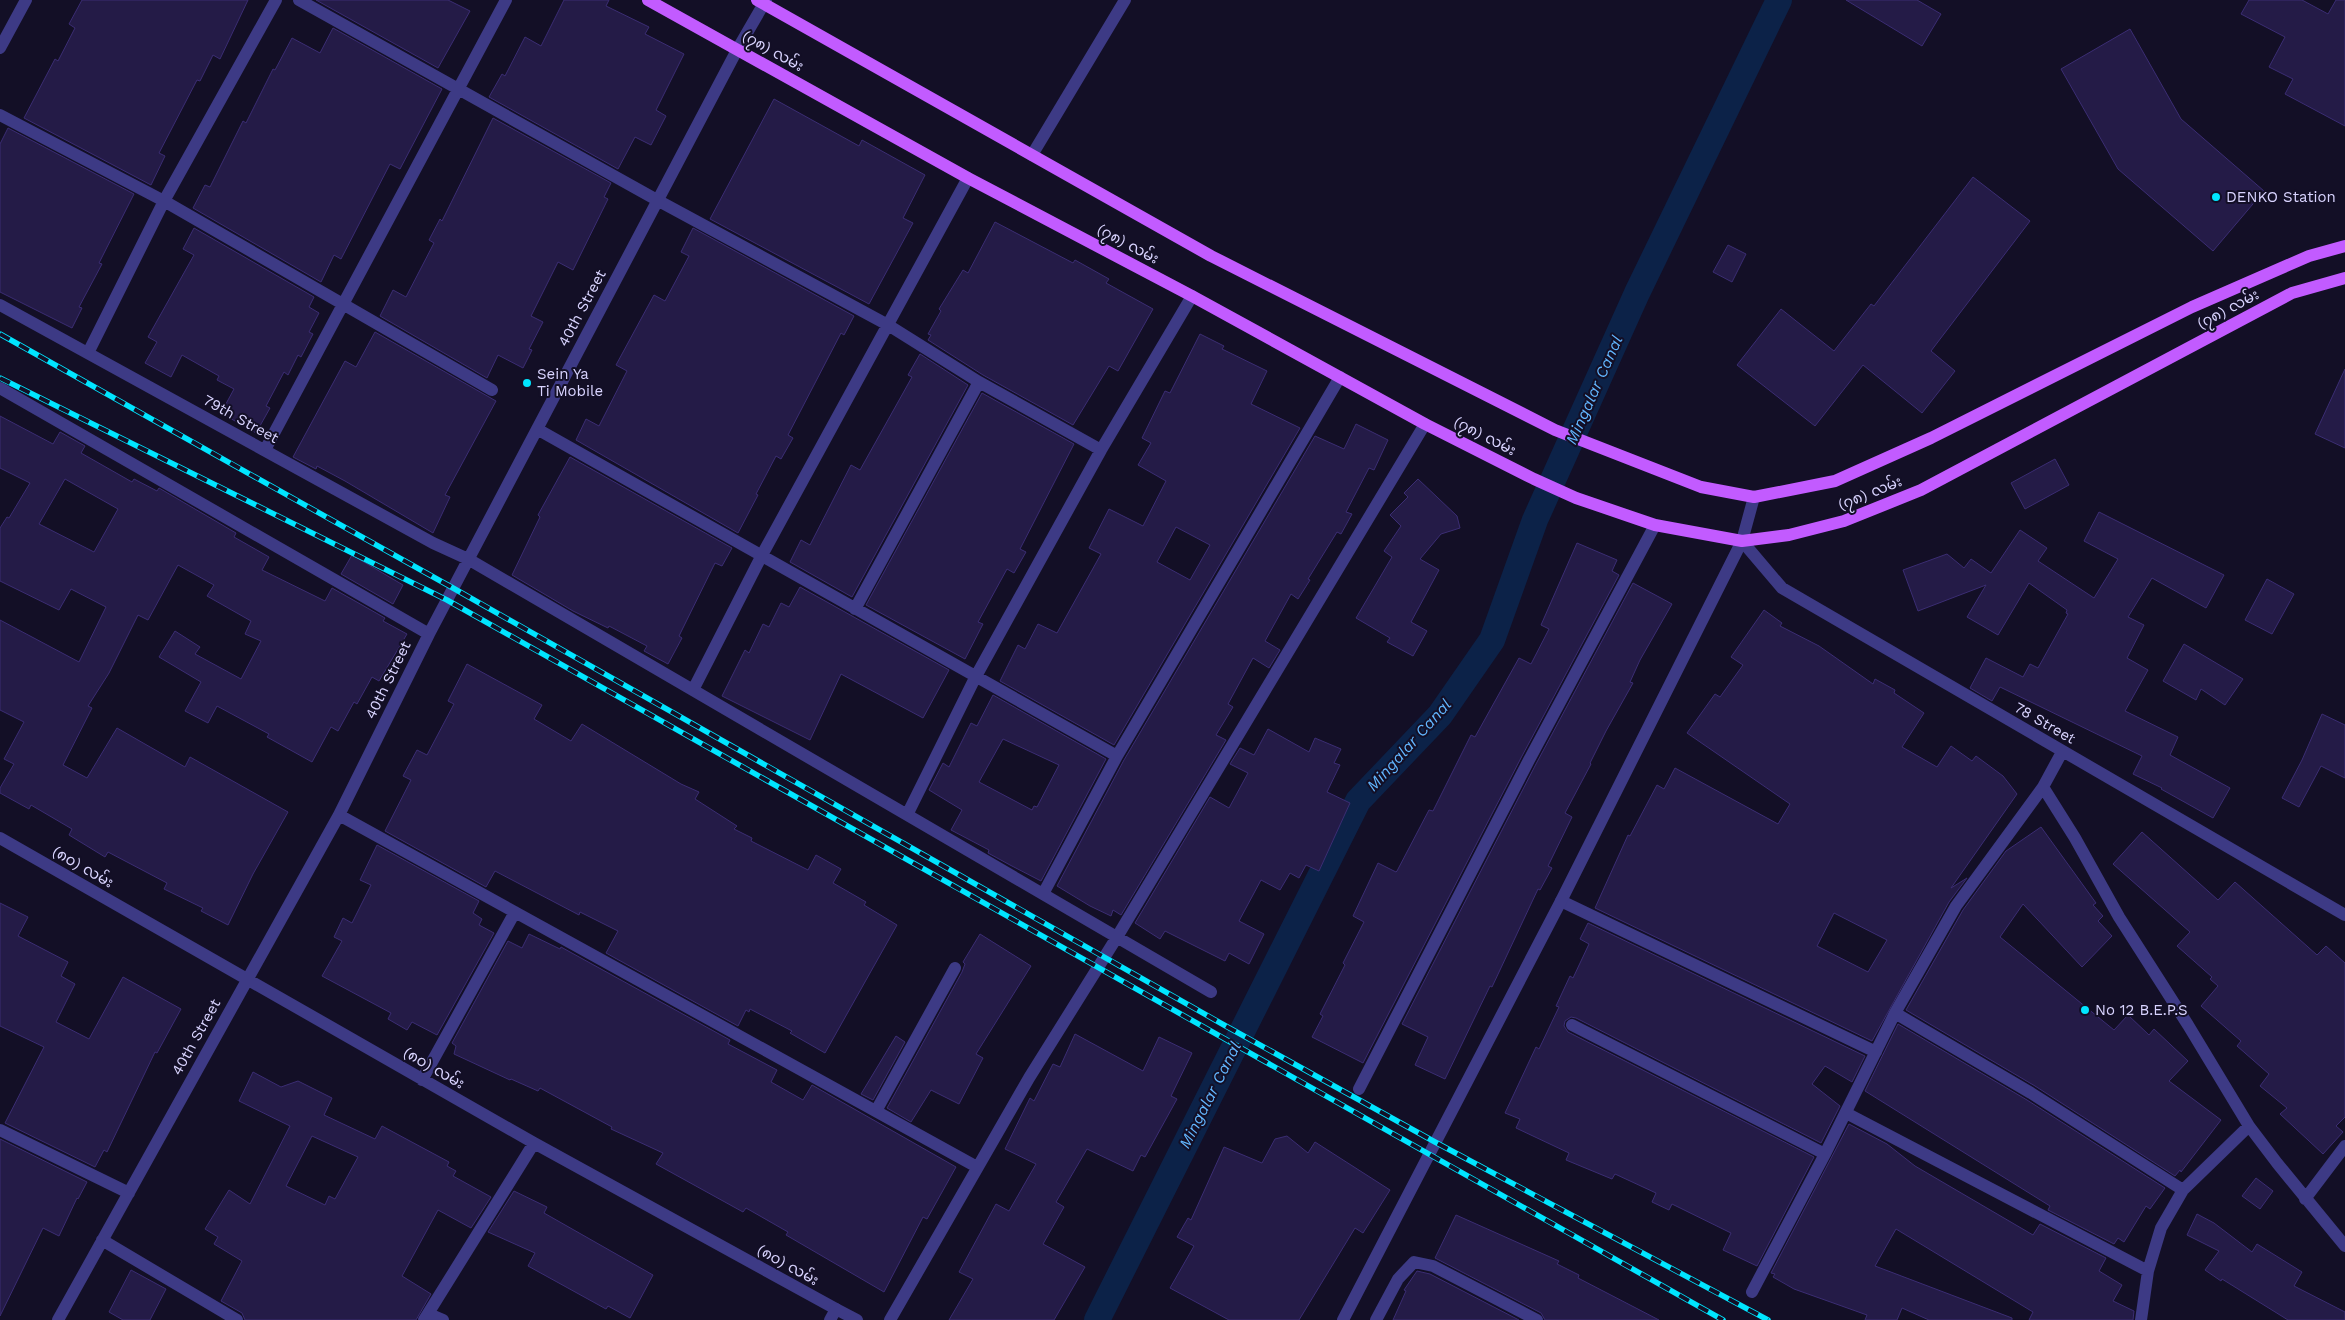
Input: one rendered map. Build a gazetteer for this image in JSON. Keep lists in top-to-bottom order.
{
  "streets": {
    "main road": ["(၇၈) လမ်း"],
    "street": [
      "40th Street",
      "79th Street",
      "78 Street",
      "(၈၀) လမ်း"
    ]
  },
  "crossings": [
    ["(၇၈) လမ်း", "40th Street"],
    ["(၇၈) လမ်း", "78 Street"],
    ["40th Street", "79th Street"],
    ["40th Street", "(၈၀) လမ်း"]
  ],
  "water": ["Mingalar Canal"],
  "places": ["DENKO Station", "Sein Ya Ti Mobile", "No 12 B.E.P.S"]
}
